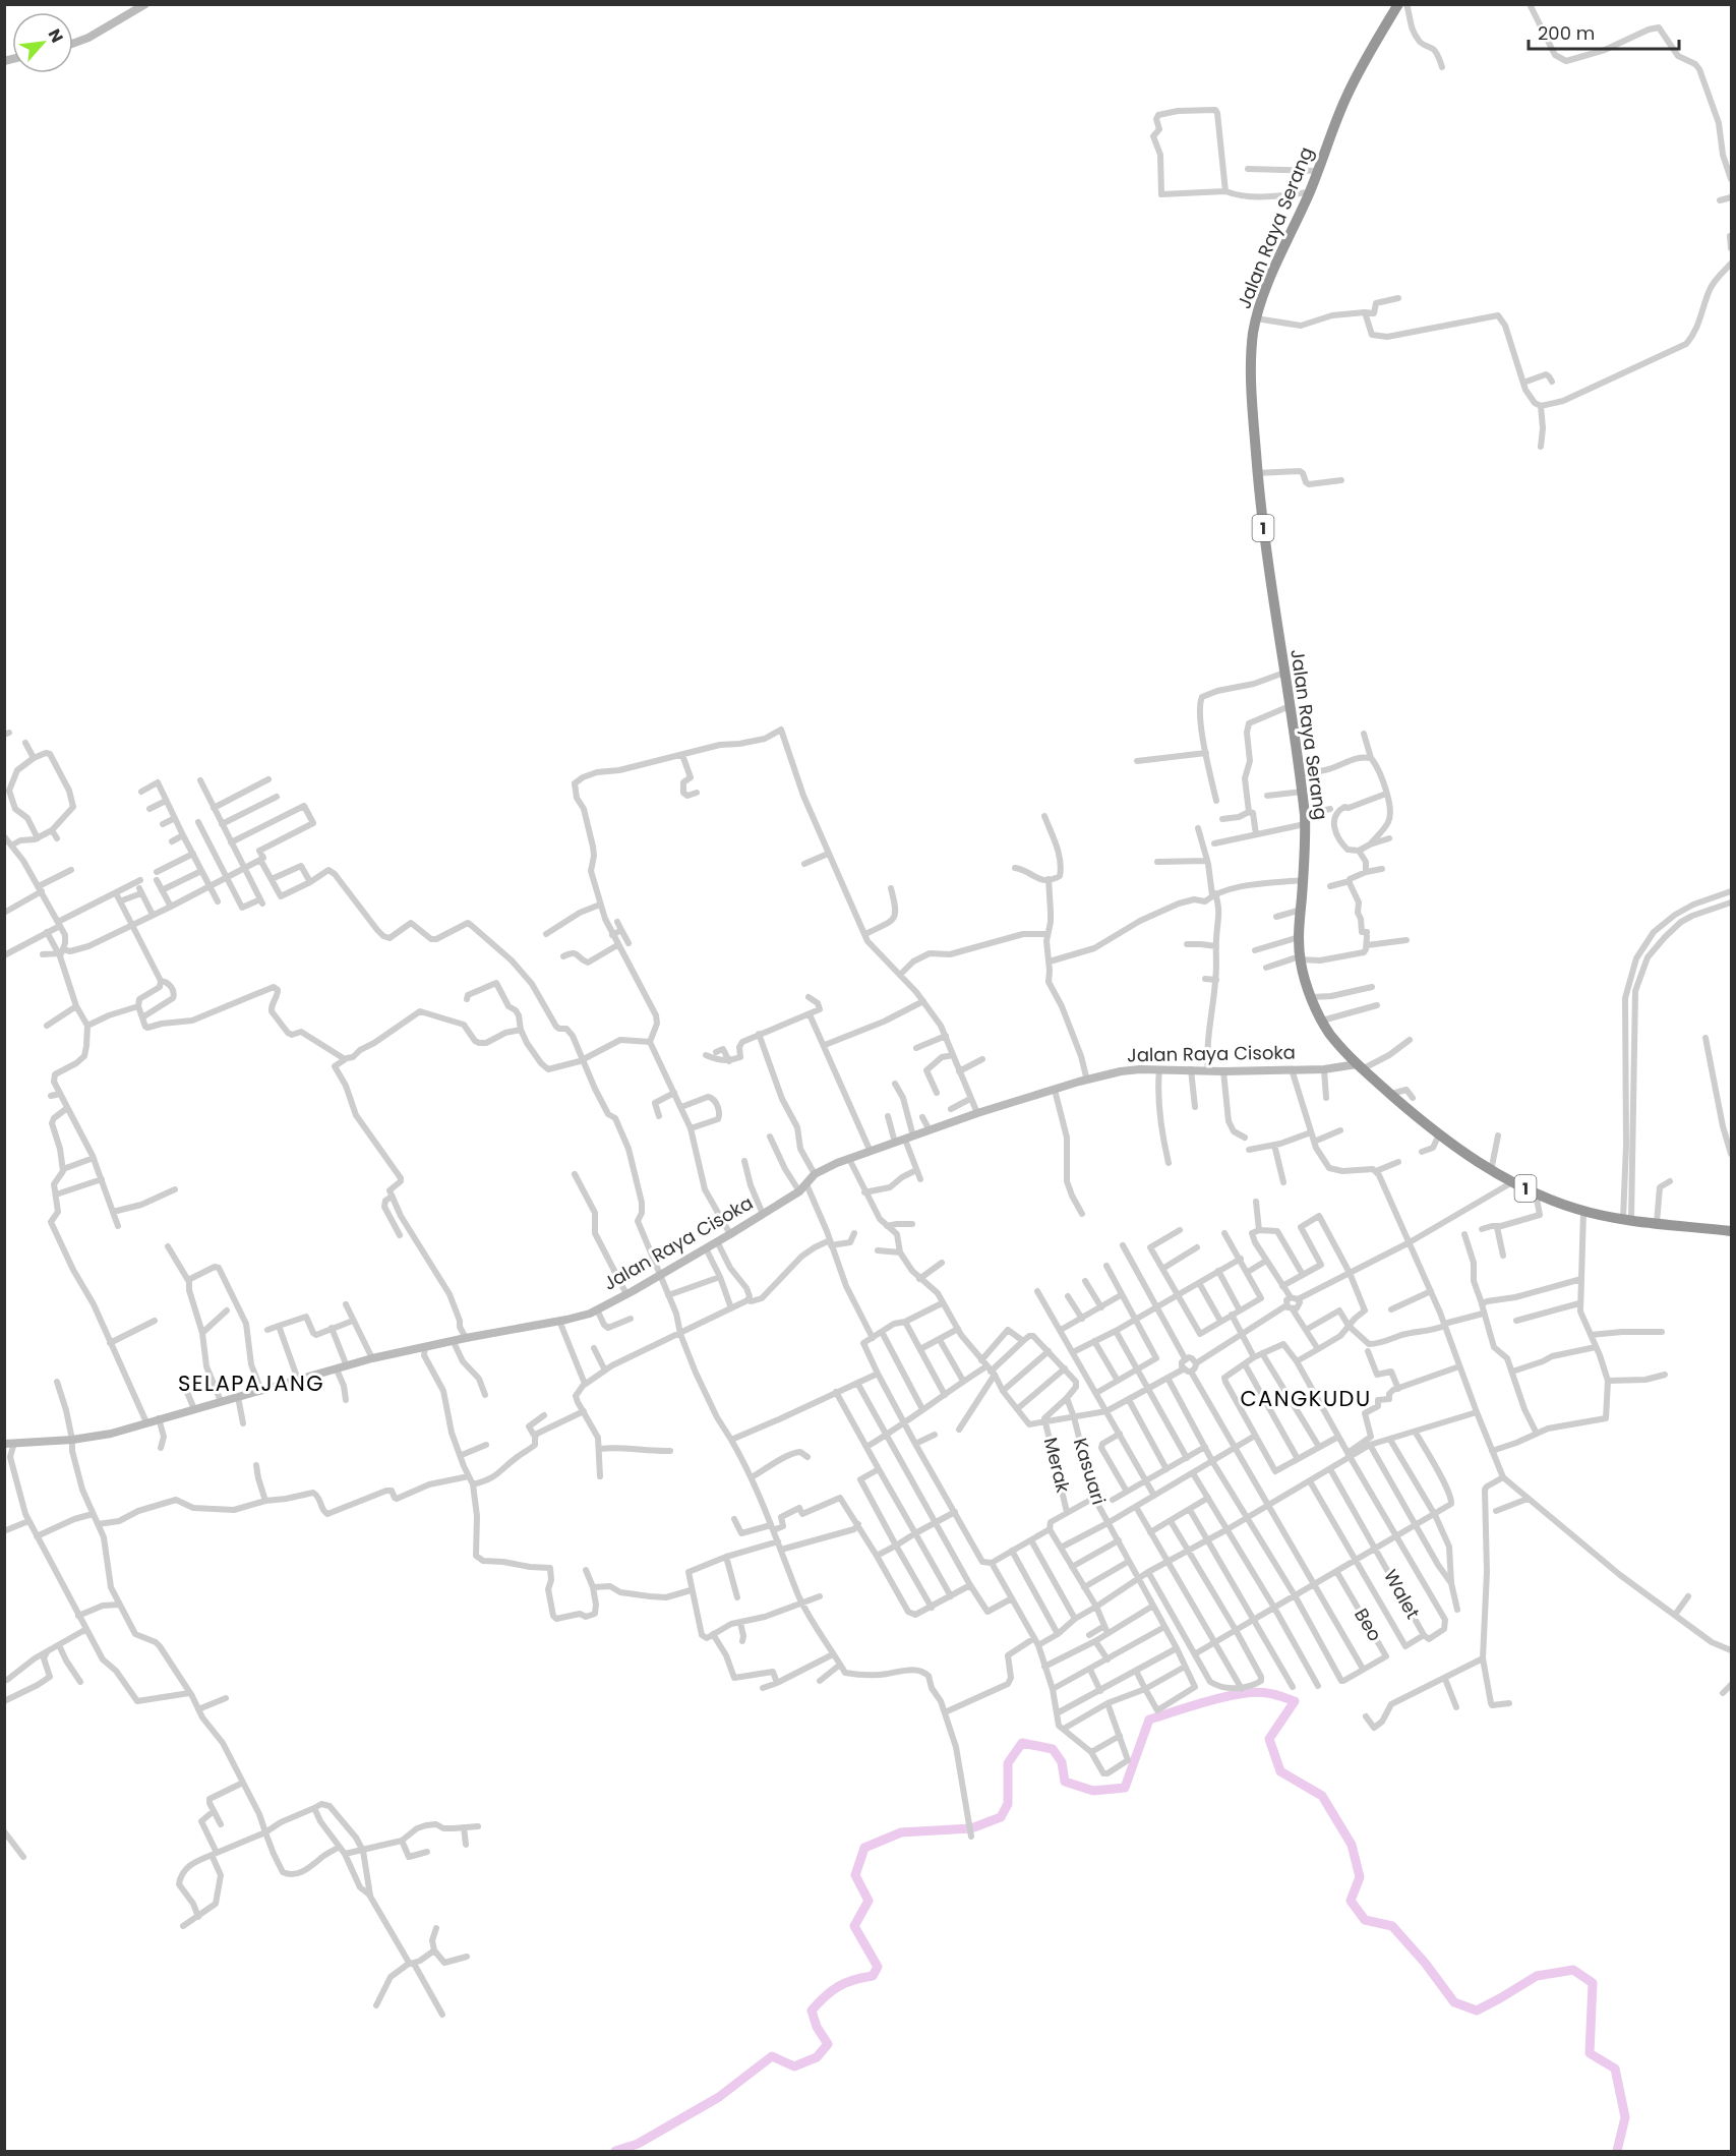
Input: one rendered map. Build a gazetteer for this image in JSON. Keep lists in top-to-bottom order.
{
  "streets": {
    "highway": ["Jalan Raya Serang", "1"],
    "street": [
      "Jalan Raya Cisoka",
      "Merak",
      "Kasuari",
      "Walet",
      "Beo"
    ]
  },
  "crossings": [
    ["Jalan Raya Serang", "Jalan Raya Cisoka"]
  ],
  "districts": ["SELAPAJANG", "CANGKUDU"],
  "scale_bar": "200 m",
  "north": "top right"
}
